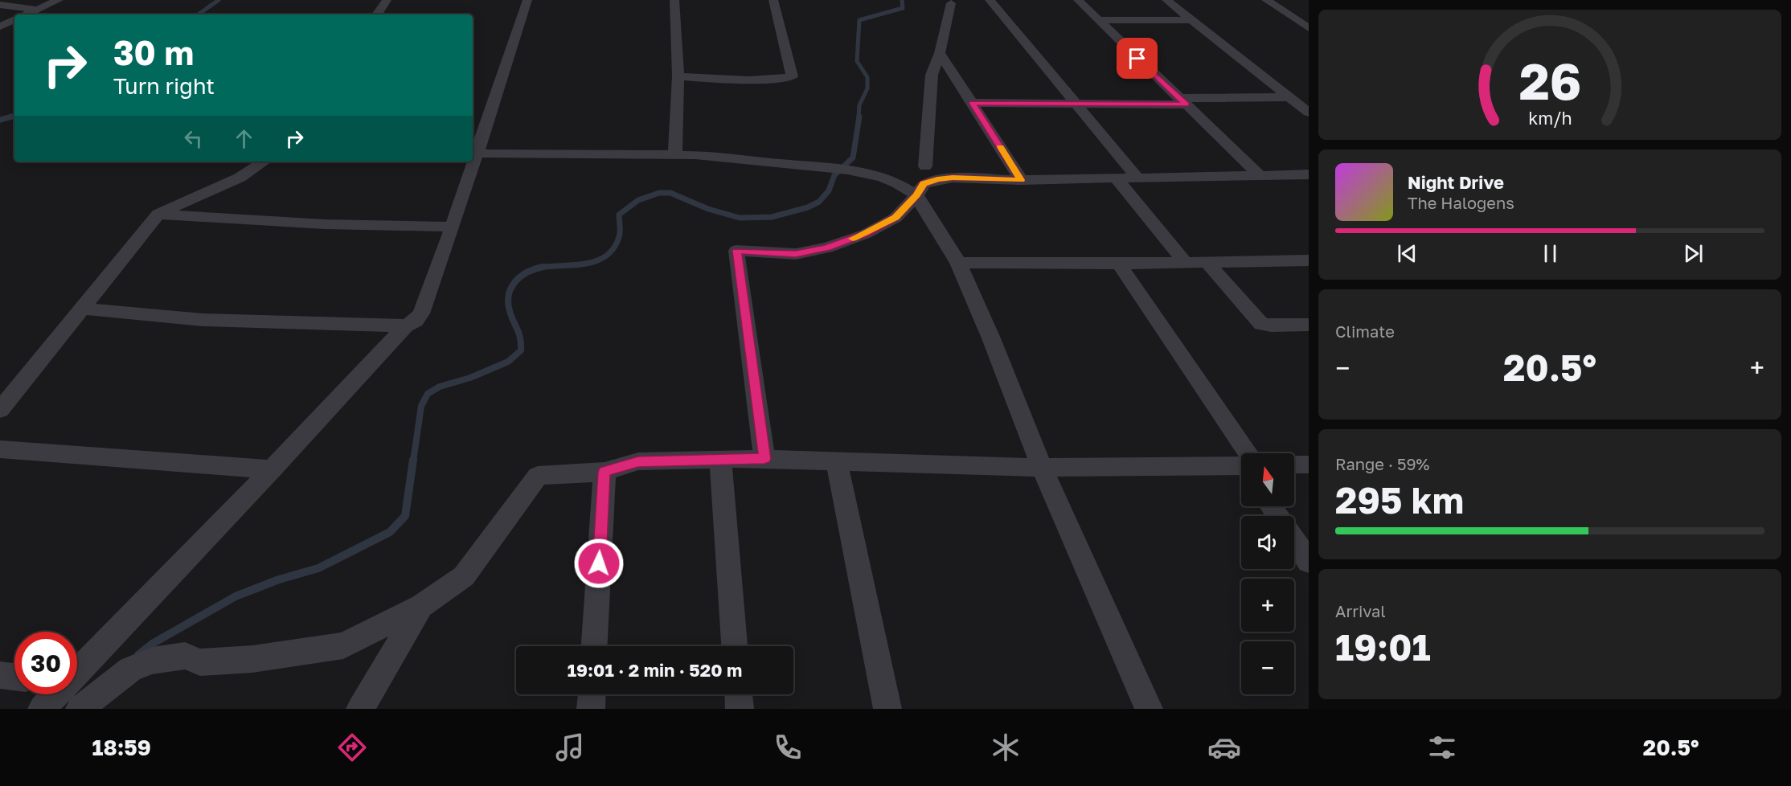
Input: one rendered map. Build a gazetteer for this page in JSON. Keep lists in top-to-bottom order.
{
  "north": "top",
  "page": {
    "turn": ["30 m", "Turn right"],
    "song": ["Night Drive", "The Halogens"],
    "tile": [
      "Climate",
      ["Range · 59%", "295 km"],
      ["Arrival", "19:01"]
    ],
    "heat": ["−", "20.5°", "+"],
    "map_buttons": ["+", "−"],
    "limit": "30",
    "trip": "19:01 · 2 min · 520 m",
    "tabs": ["18:59", "20.5°"],
    "gauge": ["26", "km/h"]
  }
}
